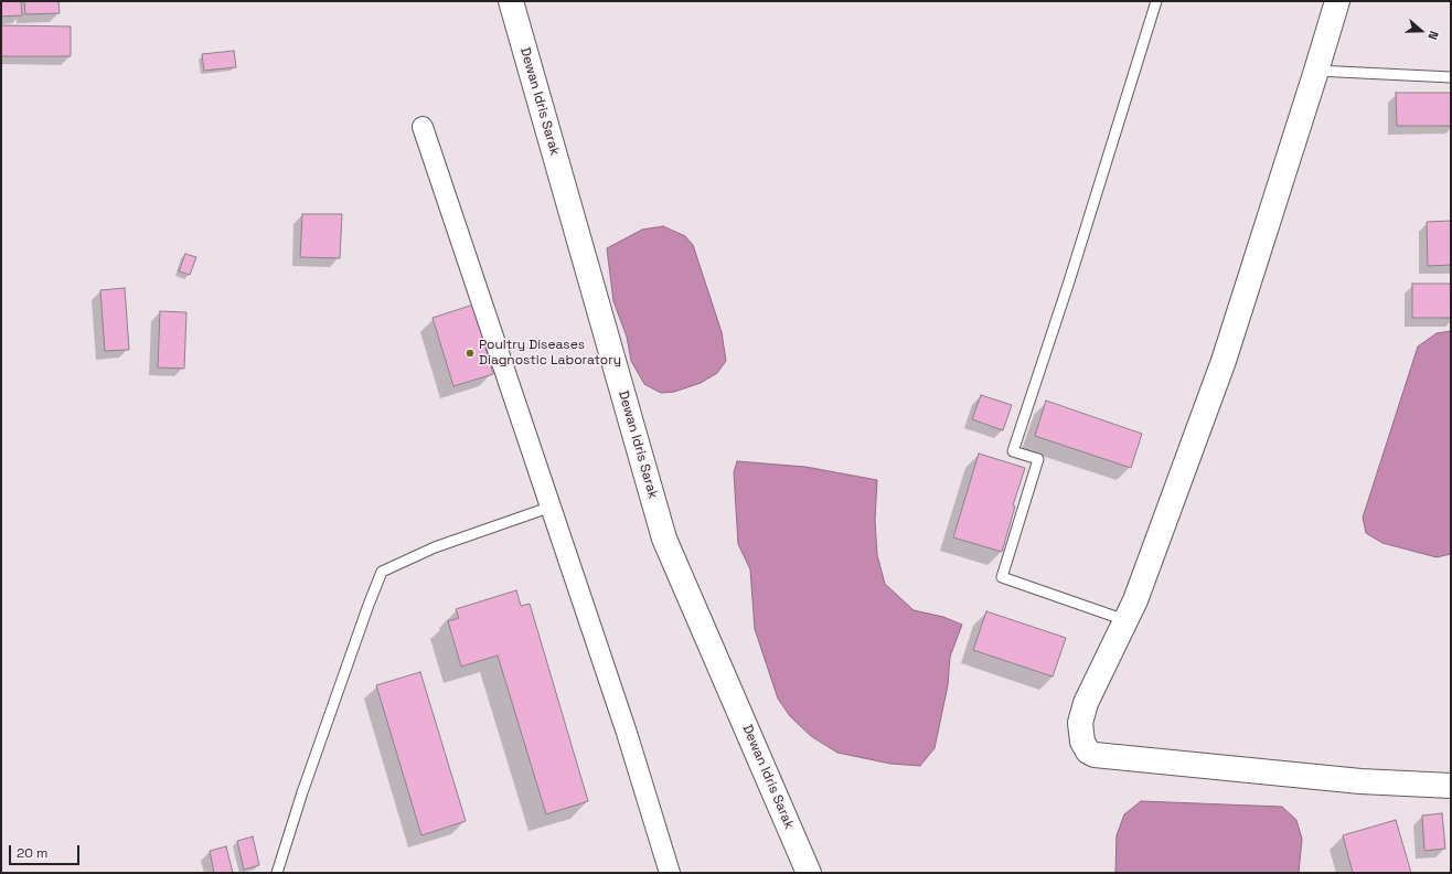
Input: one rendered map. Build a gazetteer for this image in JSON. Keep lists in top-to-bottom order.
{
  "streets": {
    "street": ["Dewan Idris Sarak"]
  },
  "places": ["Poultry Diseases Diagnostic Laboratory"],
  "scale_bar": "20 m",
  "north": "right"
}
